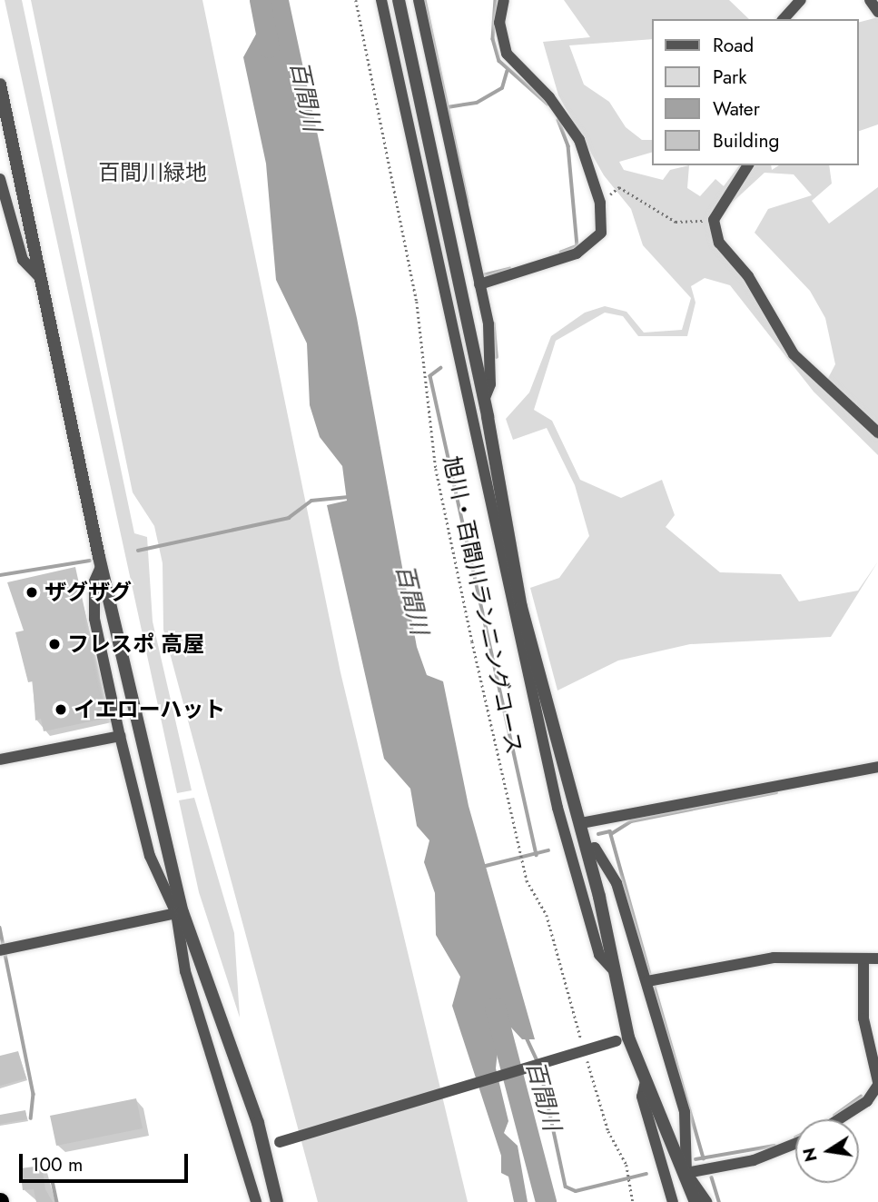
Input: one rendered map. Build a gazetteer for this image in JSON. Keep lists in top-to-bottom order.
{
  "streets": {
    "path": ["旭川・百間川ランニングコース"]
  },
  "water": ["百間川"],
  "parks": ["百間川緑地"],
  "places": ["ザグザグ", "フレスポ 高屋", "イエローハット"],
  "legend": [
    "Road",
    "Park",
    "Water",
    "Building"
  ],
  "scale_bar": "100 m",
  "north": "left"
}
